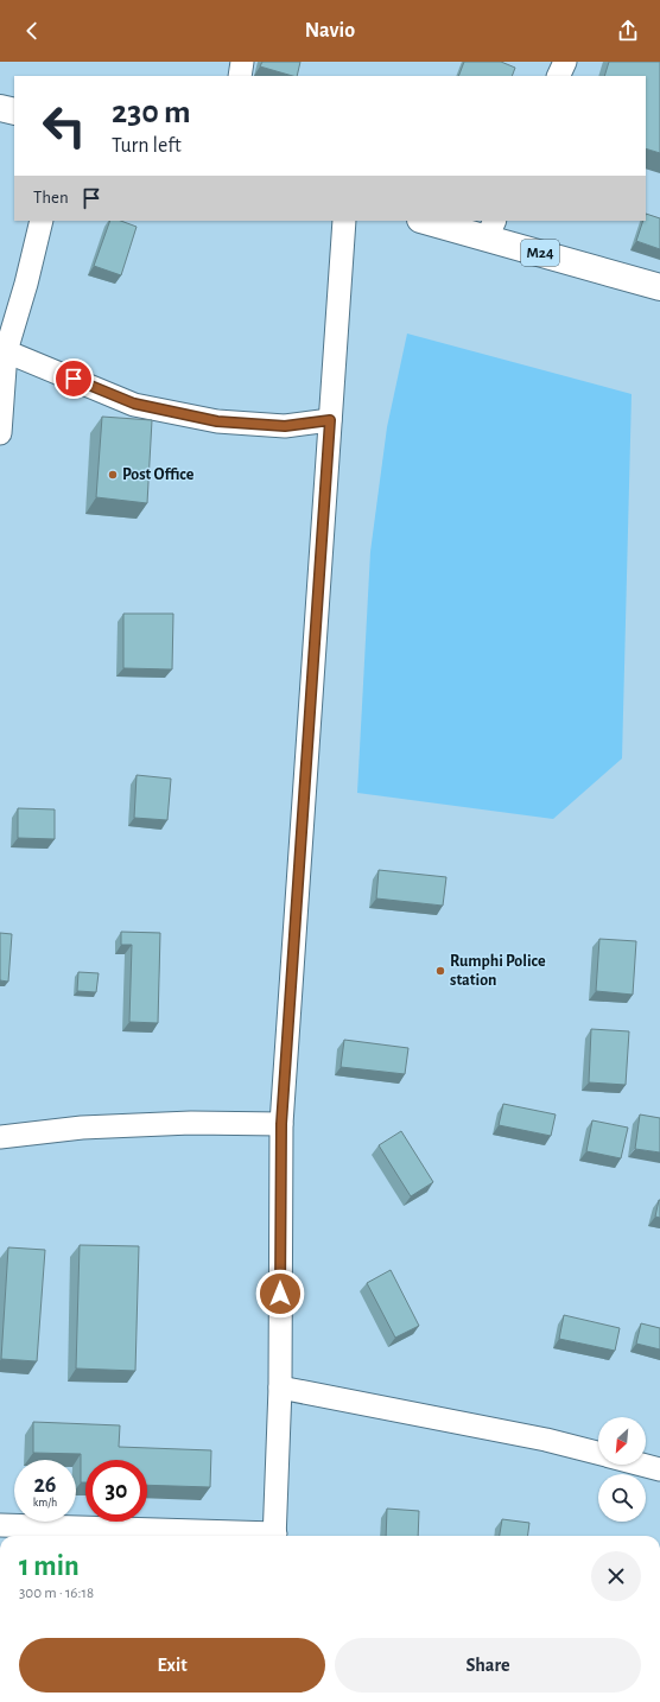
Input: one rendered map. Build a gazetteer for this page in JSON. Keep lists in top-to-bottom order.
{
  "streets": {
    "main road": ["M24"]
  },
  "places": ["Post Office", "Rumphi Police station"],
  "north": "bottom left",
  "page": {
    "header": "Navio",
    "turn": ["230 m", "Turn left"],
    "then": "Then",
    "speed": "26 km/h",
    "limit": "30",
    "heading": ["1 min", "300 m · 16:18"],
    "buttons": ["Exit", "Share"]
  }
}
